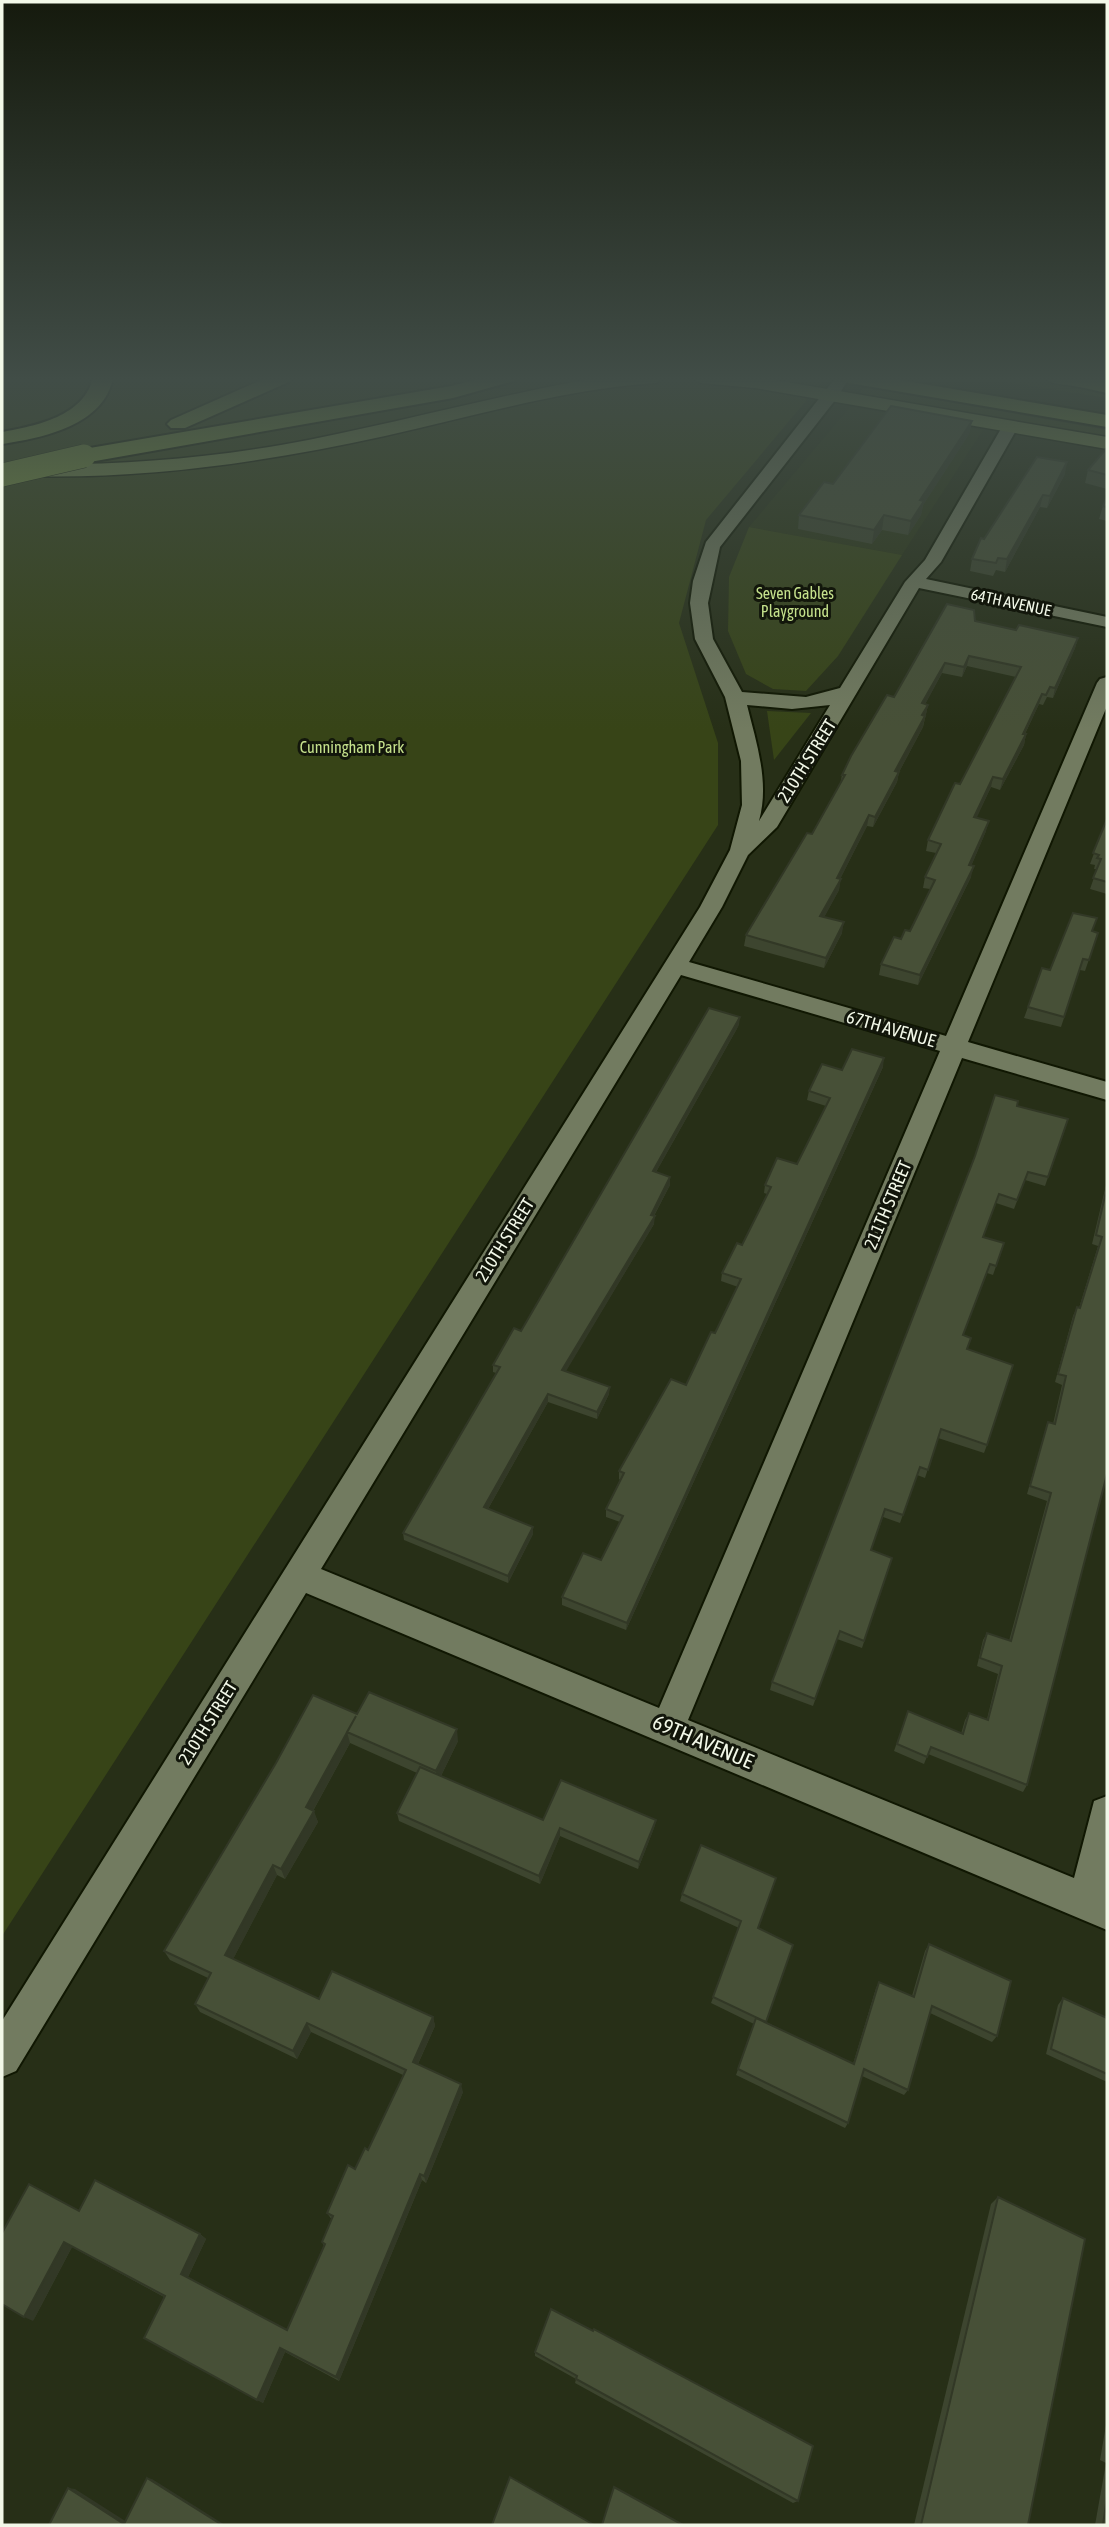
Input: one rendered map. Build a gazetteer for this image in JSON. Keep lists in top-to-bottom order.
{
  "streets": {
    "street": [
      "64TH AVENUE",
      "210TH STREET",
      "67TH AVENUE",
      "211TH STREET",
      "69TH AVENUE"
    ]
  },
  "crossings": [
    ["64TH AVENUE", "210TH STREET"],
    ["210TH STREET", "67TH AVENUE"],
    ["210TH STREET", "69TH AVENUE"],
    ["67TH AVENUE", "211TH STREET"],
    ["211TH STREET", "69TH AVENUE"]
  ],
  "parks": ["Seven Gables Playground", "Cunningham Park"]
}
